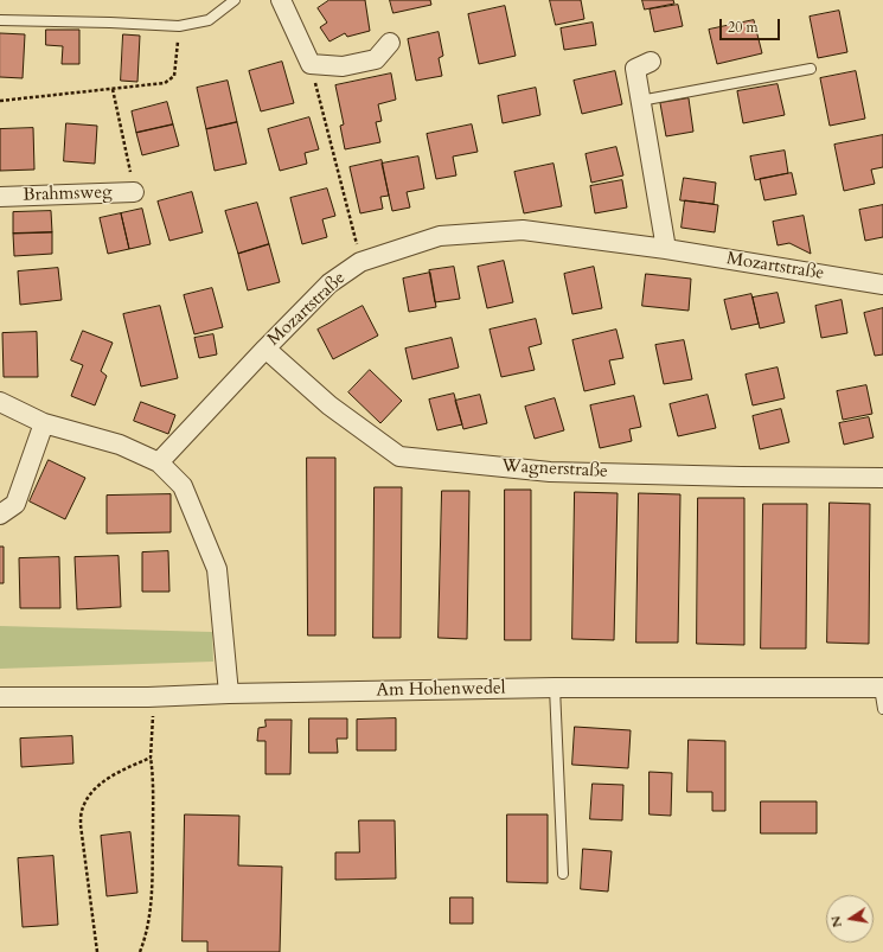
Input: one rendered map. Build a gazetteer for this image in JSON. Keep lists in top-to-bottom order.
{
  "streets": {
    "street": [
      "Brahmsweg",
      "Mozartstraße",
      "Wagnerstraße",
      "Am Hohenwedel"
    ]
  },
  "crossings": [
    ["Mozartstraße", "Wagnerstraße"]
  ],
  "scale_bar": "20 m",
  "north": "left"
}
